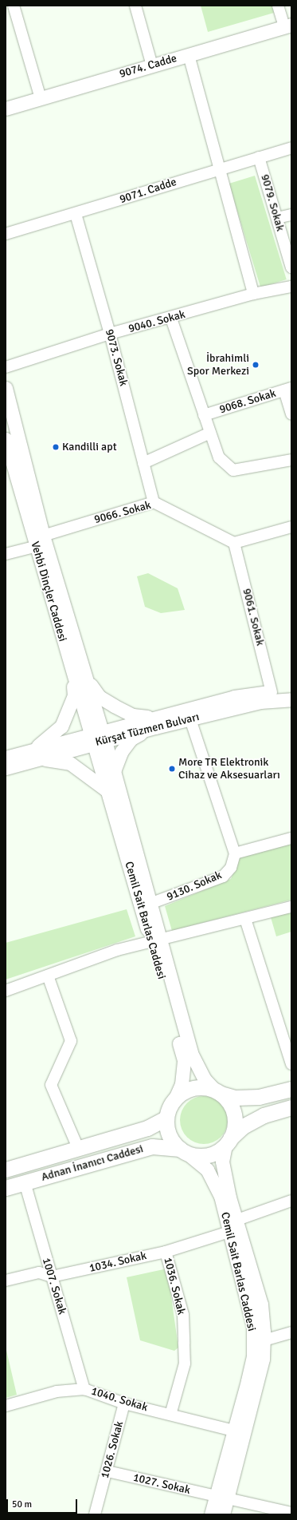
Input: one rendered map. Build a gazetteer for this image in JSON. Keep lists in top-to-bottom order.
{
  "streets": {
    "main road": ["Adnan İnanıcı Caddesi"],
    "street": [
      "9074. Cadde",
      "9071. Cadde",
      "9079. Sokak",
      "9040. Sokak",
      "9073. Sokak",
      "9068. Sokak",
      "9066. Sokak",
      "Vehbi Dinçler Caddesi",
      "9061. Sokak",
      "Kürşat Tüzmen Bulvarı",
      "9130. Sokak",
      "Cemil Sait Barlas Caddesi",
      "1034. Sokak",
      "1007. Sokak",
      "1036. Sokak",
      "1040. Sokak",
      "1026. Sokak",
      "1027. Sokak"
    ]
  },
  "crossings": [
    ["9071. Cadde", "9079. Sokak"],
    ["9071. Cadde", "9073. Sokak"],
    ["9040. Sokak", "9073. Sokak"],
    ["9073. Sokak", "9066. Sokak"],
    ["9066. Sokak", "9061. Sokak"],
    ["Vehbi Dinçler Caddesi", "Kürşat Tüzmen Bulvarı"],
    ["Vehbi Dinçler Caddesi", "Cemil Sait Barlas Caddesi"],
    ["9061. Sokak", "Kürşat Tüzmen Bulvarı"],
    ["Kürşat Tüzmen Bulvarı", "Cemil Sait Barlas Caddesi"],
    ["9130. Sokak", "Cemil Sait Barlas Caddesi"],
    ["Cemil Sait Barlas Caddesi", "Adnan İnanıcı Caddesi"],
    ["Cemil Sait Barlas Caddesi", "1034. Sokak"],
    ["Cemil Sait Barlas Caddesi", "1040. Sokak"],
    ["Cemil Sait Barlas Caddesi", "1027. Sokak"],
    ["Adnan İnanıcı Caddesi", "1007. Sokak"],
    ["1034. Sokak", "1007. Sokak"],
    ["1034. Sokak", "1036. Sokak"],
    ["1007. Sokak", "1040. Sokak"],
    ["1036. Sokak", "1040. Sokak"],
    ["1040. Sokak", "1026. Sokak"],
    ["1026. Sokak", "1027. Sokak"]
  ],
  "places": ["İbrahimli Spor Merkezi", "Kandilli apt", "More TR Elektronik Cihaz ve Aksesuarları"],
  "scale_bar": "50 m"
}
